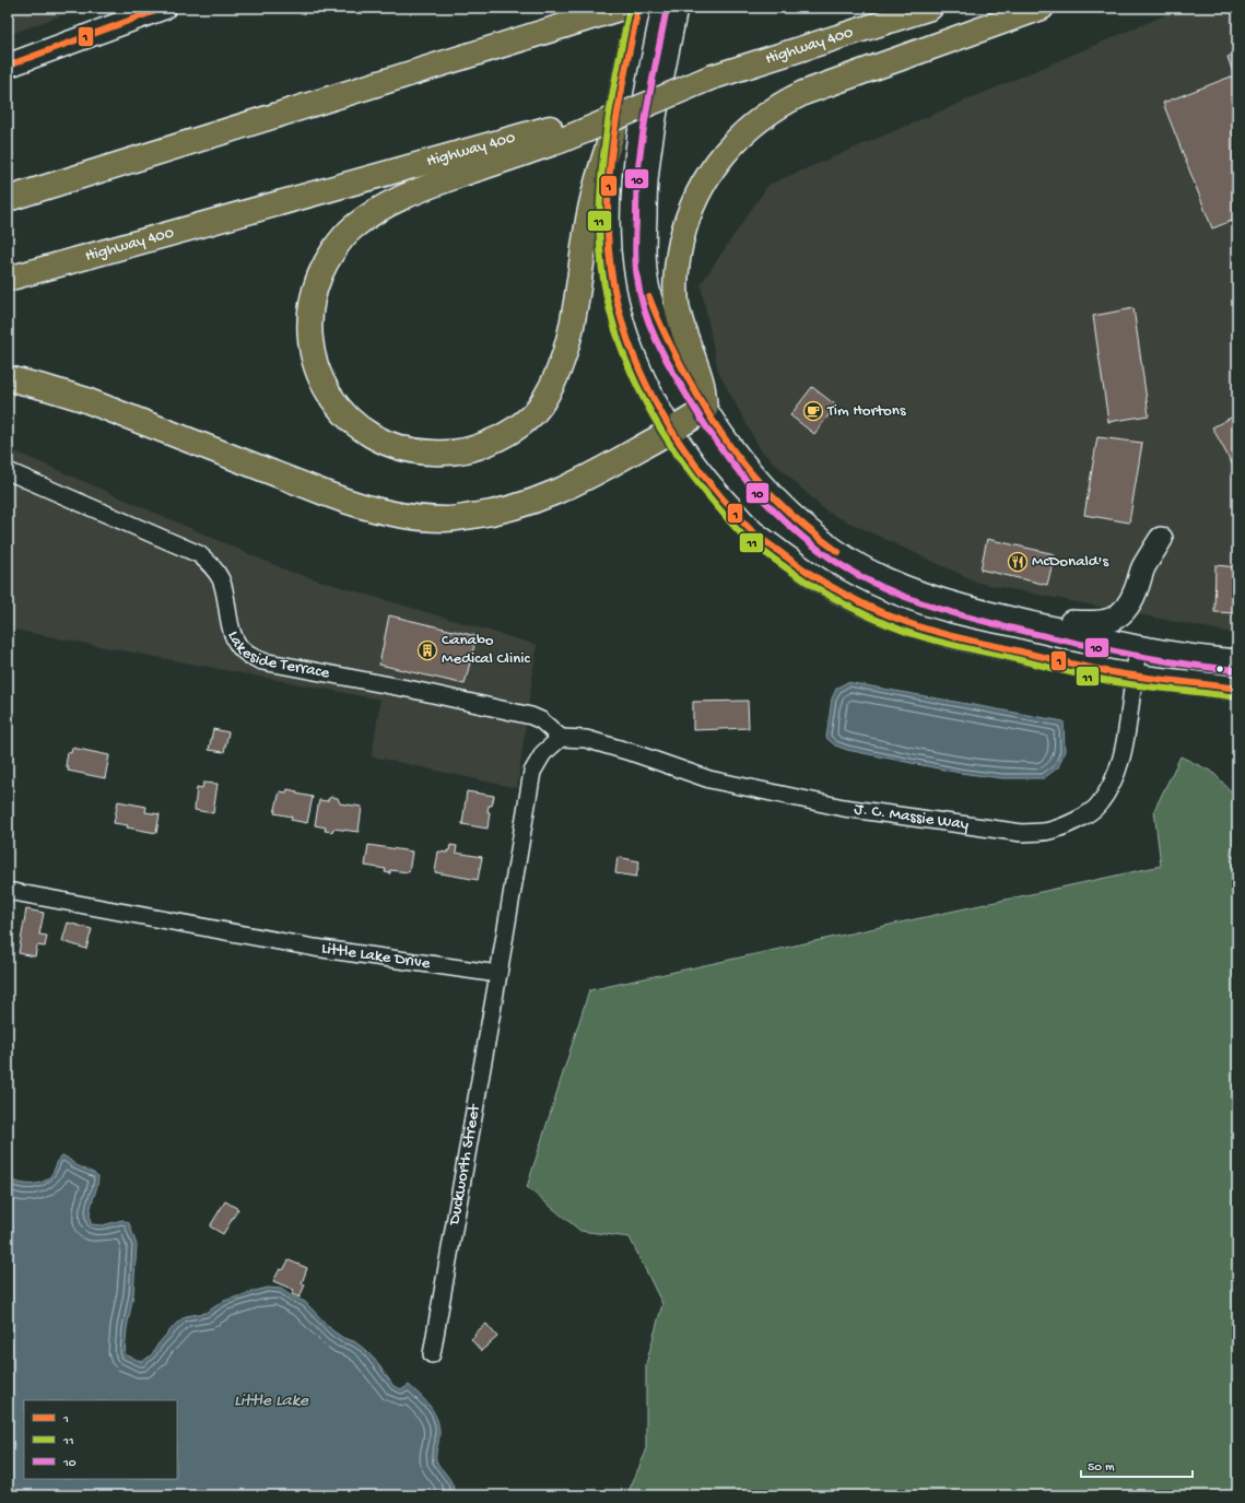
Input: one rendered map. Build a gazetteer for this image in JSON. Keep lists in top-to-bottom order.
{
  "streets": {
    "highway": ["Highway 400"],
    "street": [
      "Lakeside Terrace",
      "J. C. Massie Way",
      "Little Lake Drive",
      "Duckworth Street"
    ]
  },
  "crossings": [
    ["Lakeside Terrace", "J. C. Massie Way"],
    ["Little Lake Drive", "Duckworth Street"]
  ],
  "water": ["Little Lake"],
  "places": {
    "cafe": ["Tim Hortons"],
    "restaurant": ["McDonald's"],
    "building": ["Canabo Medical Clinic"]
  },
  "lines": ["transit line 1", "transit line 11", "transit line 10"],
  "legend": ["1", "11", "10"],
  "scale_bar": "50 m"
}
